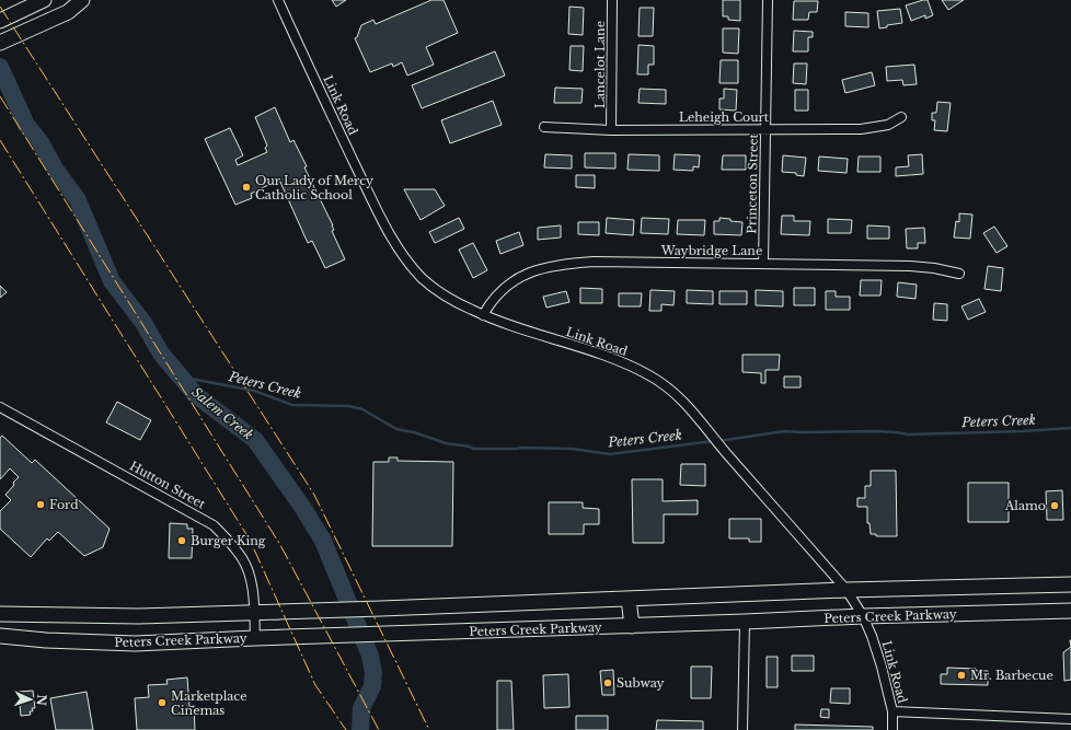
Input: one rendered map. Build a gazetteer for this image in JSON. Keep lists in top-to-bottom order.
{
  "streets": {
    "main road": ["Peters Creek Parkway"],
    "street": [
      "Lancelot Lane",
      "Link Road",
      "Leheigh Court",
      "Princeton Street",
      "Waybridge Lane",
      "Hutton Street"
    ]
  },
  "crossings": [
    ["Lancelot Lane", "Leheigh Court"],
    ["Link Road", "Waybridge Lane"],
    ["Link Road", "Peters Creek Parkway"],
    ["Leheigh Court", "Princeton Street"],
    ["Princeton Street", "Waybridge Lane"],
    ["Hutton Street", "Peters Creek Parkway"]
  ],
  "water": ["Peters Creek", "Salem Creek"],
  "places": [
    "Our Lady of Mercy Catholic School",
    "Ford",
    "Alamo",
    "Burger King",
    "Mr. Barbecue",
    "Subway",
    "Marketplace Cinemas"
  ],
  "north": "right"
}
